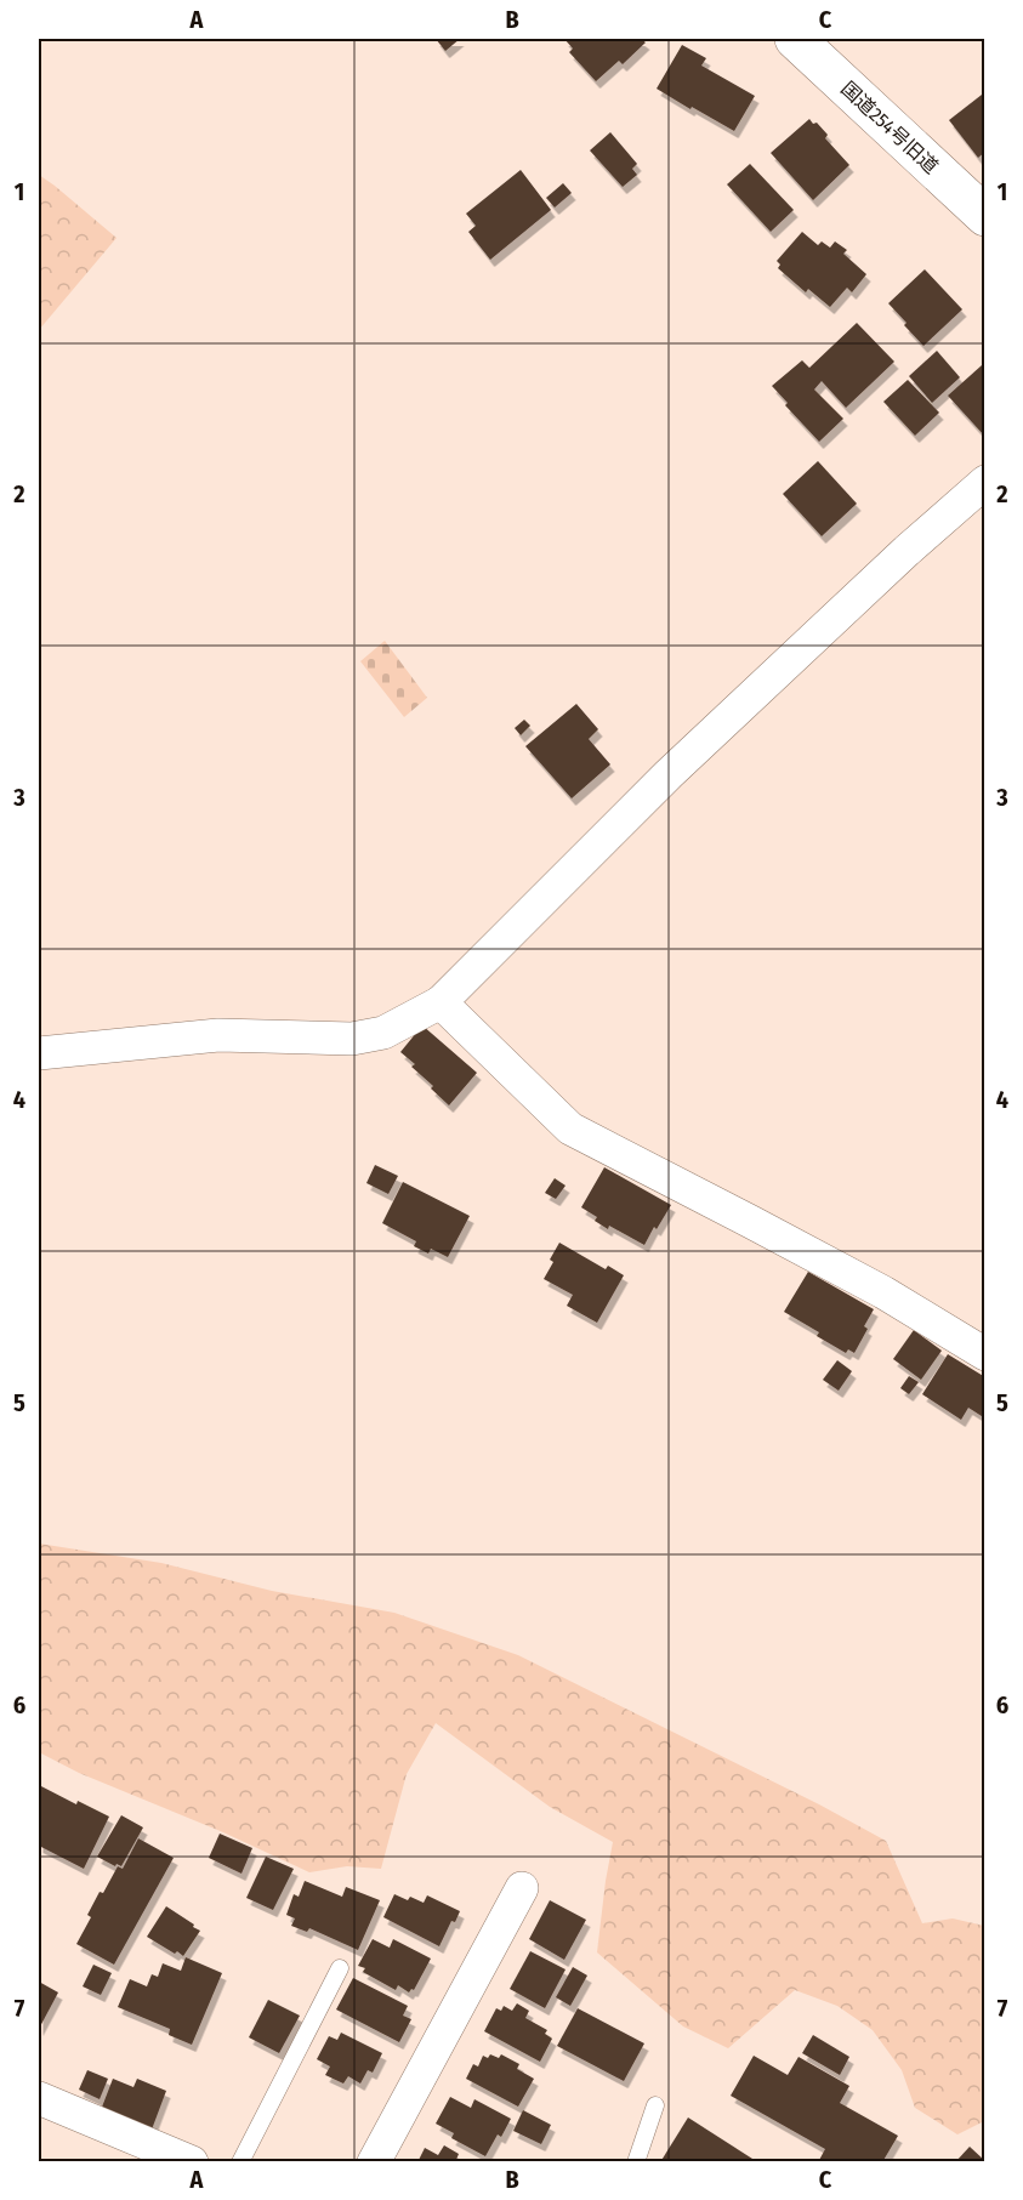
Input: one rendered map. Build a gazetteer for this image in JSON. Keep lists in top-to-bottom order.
{
  "streets": {
    "street": ["国道254号旧道"]
  },
  "grid": {
    "columns": ["A", "B", "C"],
    "rows": [
      "1",
      "2",
      "3",
      "4",
      "5",
      "6",
      "7"
    ]
  }
}
